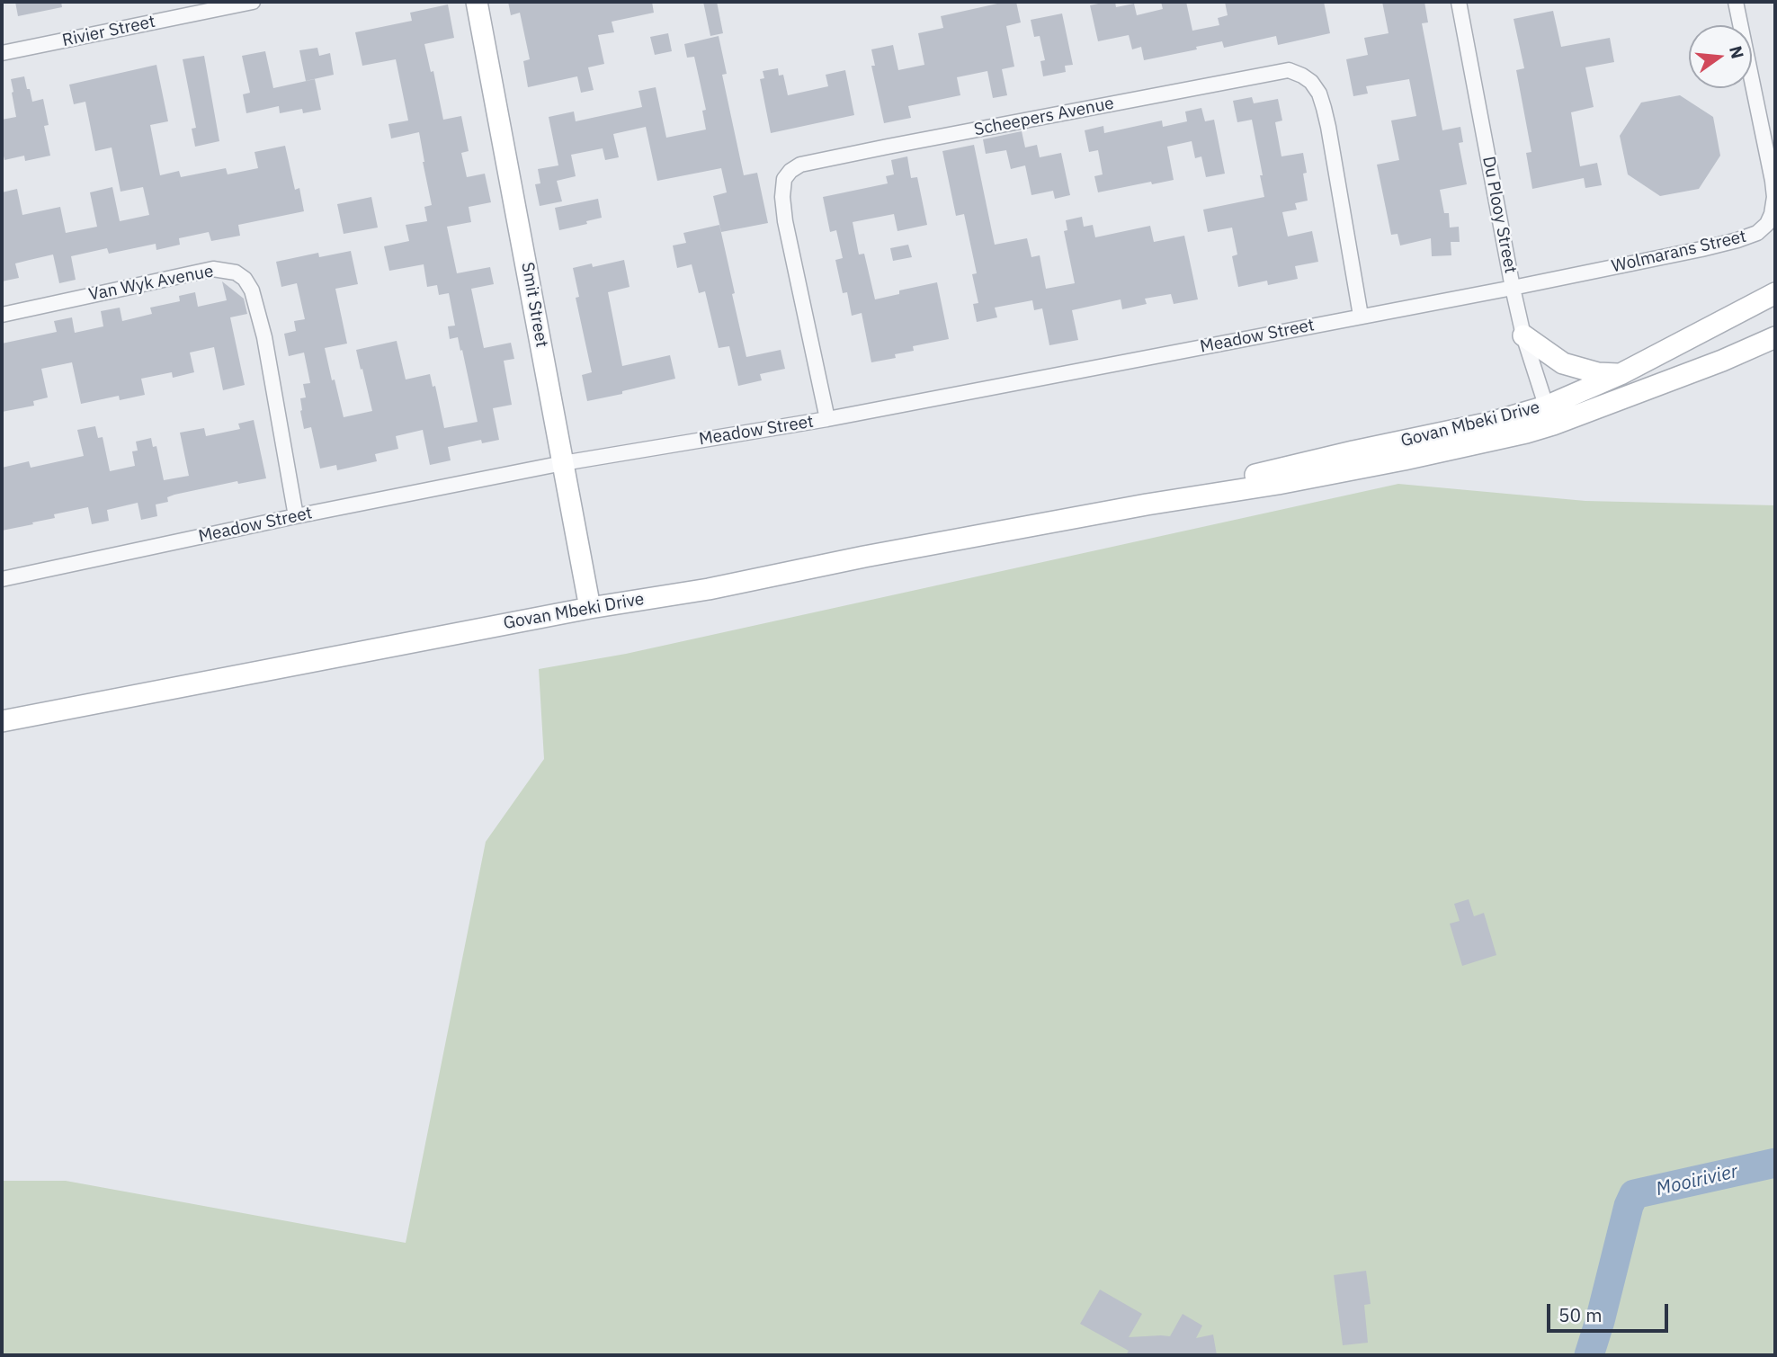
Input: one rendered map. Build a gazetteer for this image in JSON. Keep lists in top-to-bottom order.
{
  "streets": {
    "main road": ["Smit Street", "Govan Mbeki Drive"],
    "street": [
      "Rivier Street",
      "Scheepers Avenue",
      "Du Plooy Street",
      "Wolmarans Street",
      "Van Wyk Avenue",
      "Meadow Street"
    ]
  },
  "crossings": [
    ["Scheepers Avenue", "Meadow Street"],
    ["Du Plooy Street", "Wolmarans Street"],
    ["Du Plooy Street", "Meadow Street"],
    ["Du Plooy Street", "Govan Mbeki Drive"],
    ["Wolmarans Street", "Meadow Street"],
    ["Van Wyk Avenue", "Meadow Street"],
    ["Smit Street", "Meadow Street"],
    ["Smit Street", "Govan Mbeki Drive"]
  ],
  "water": ["Mooirivier"],
  "scale_bar": "50 m",
  "north": "right"
}
